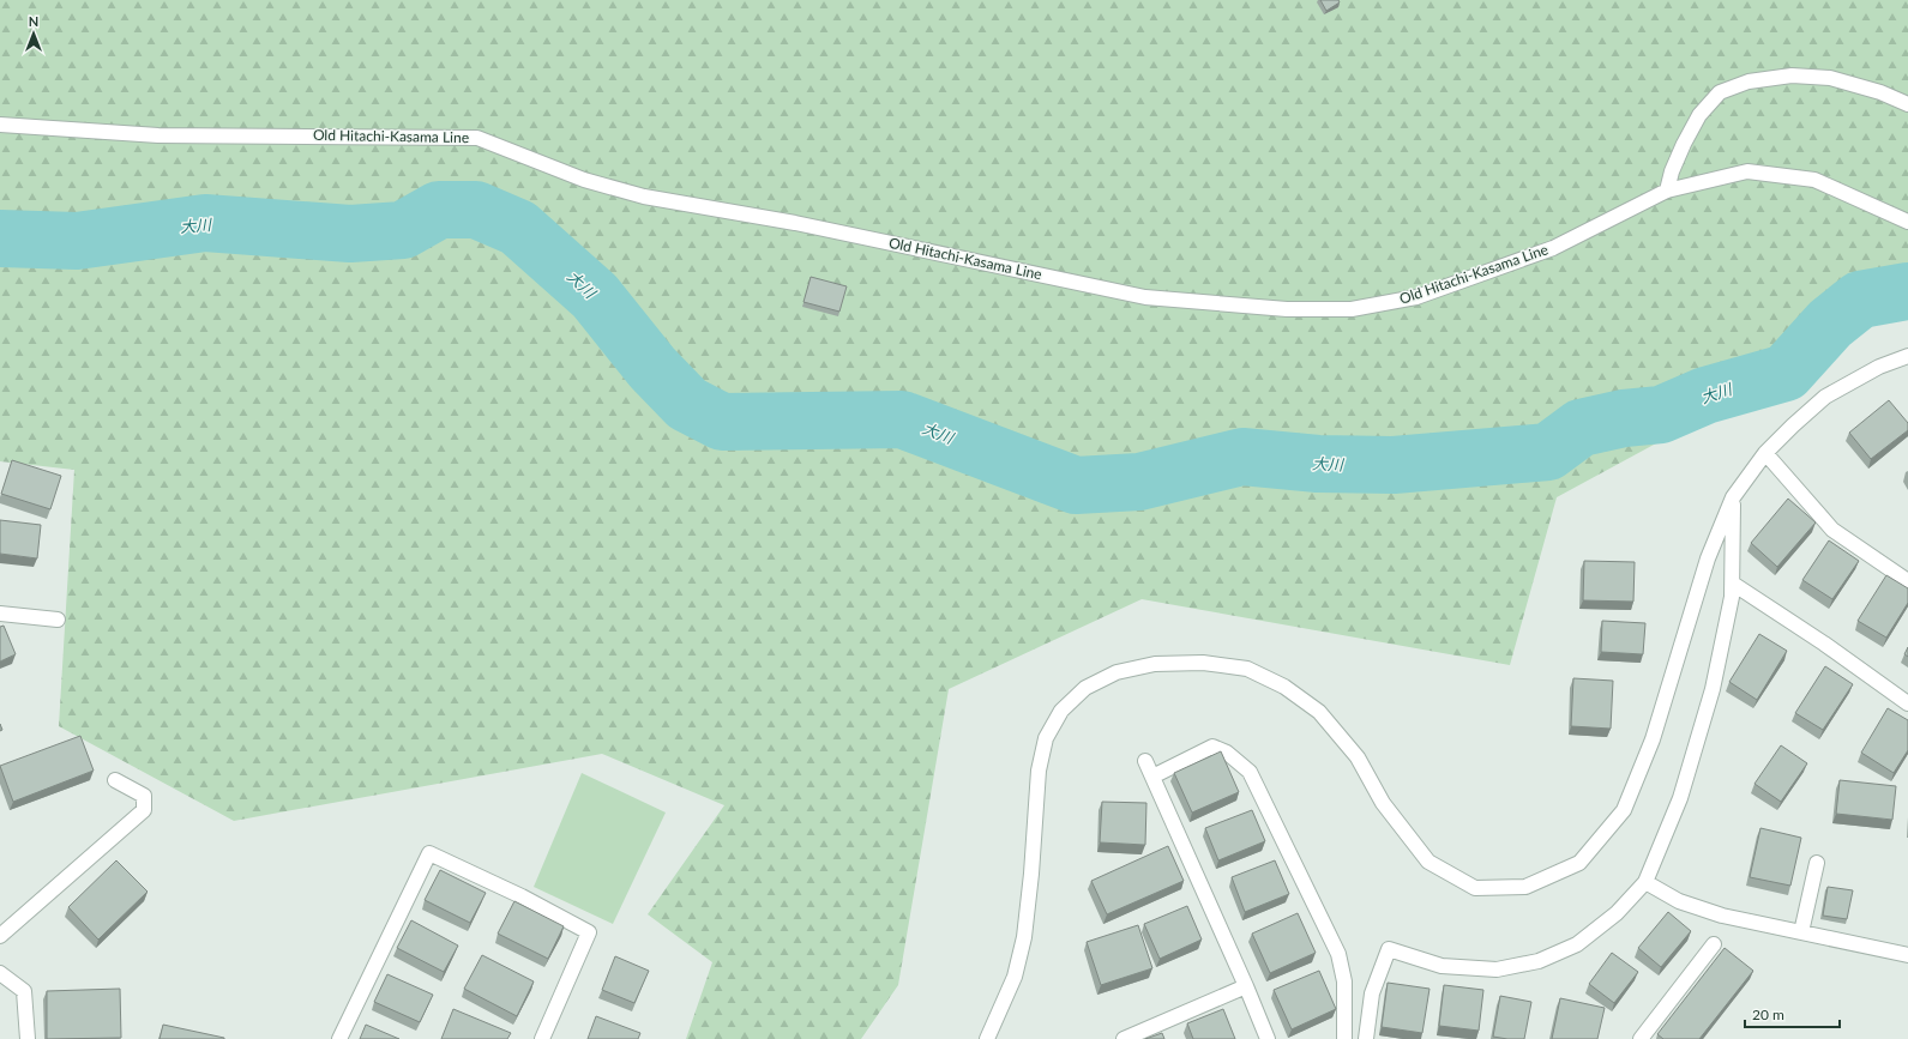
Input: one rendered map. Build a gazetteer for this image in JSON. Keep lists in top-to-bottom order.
{
  "streets": {
    "street": ["Old Hitachi-Kasama Line"]
  },
  "water": ["大川"],
  "scale_bar": "20 m",
  "north": "top"
}
